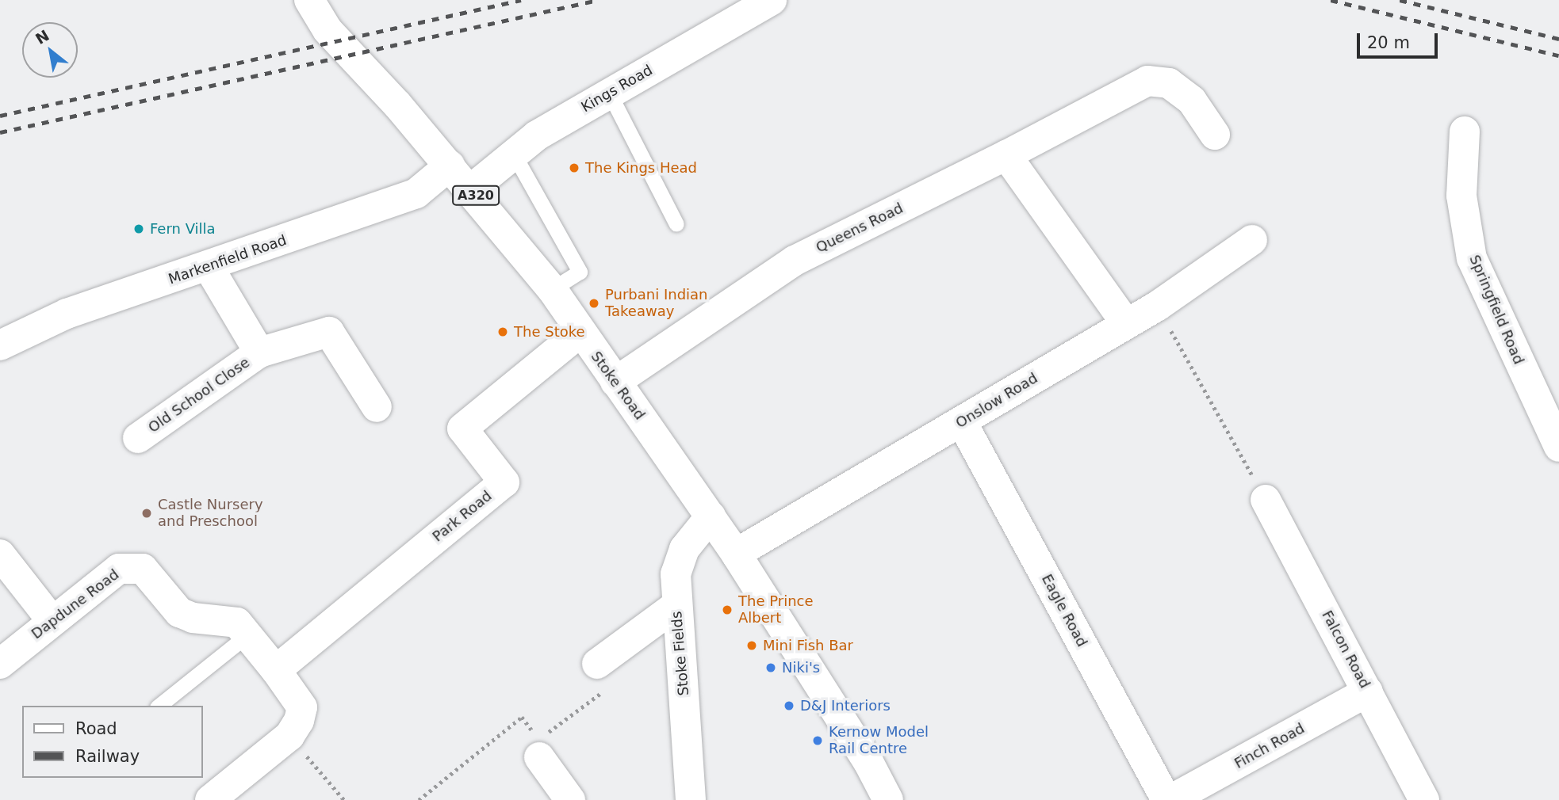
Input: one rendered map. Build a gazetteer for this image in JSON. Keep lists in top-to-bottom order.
{
  "streets": {
    "street": [
      "Kings Road",
      "A320",
      "Queens Road",
      "Markenfield Road",
      "Springfield Road",
      "Stoke Road",
      "Old School Close",
      "Onslow Road",
      "Park Road",
      "Dapdune Road",
      "Eagle Road",
      "Falcon Road",
      "Stoke Fields",
      "Finch Road"
    ]
  },
  "crossings": [
    ["Kings Road", "Stoke Road"],
    ["Queens Road", "Stoke Road"],
    ["Markenfield Road", "Stoke Road"],
    ["Markenfield Road", "Old School Close"],
    ["Stoke Road", "Onslow Road"],
    ["Stoke Road", "Park Road"],
    ["Stoke Road", "Stoke Fields"],
    ["Onslow Road", "Eagle Road"],
    ["Falcon Road", "Finch Road"]
  ],
  "places": [
    "The Kings Head",
    "Fern Villa",
    "Purbani Indian Takeaway",
    "The Stoke",
    "Castle Nursery and Preschool",
    "The Prince Albert",
    "Mini Fish Bar",
    "Niki's",
    "D&J Interiors",
    "Kernow Model Rail Centre"
  ],
  "legend": ["Road", "Railway"],
  "scale_bar": "20 m",
  "north": "top left"
}
